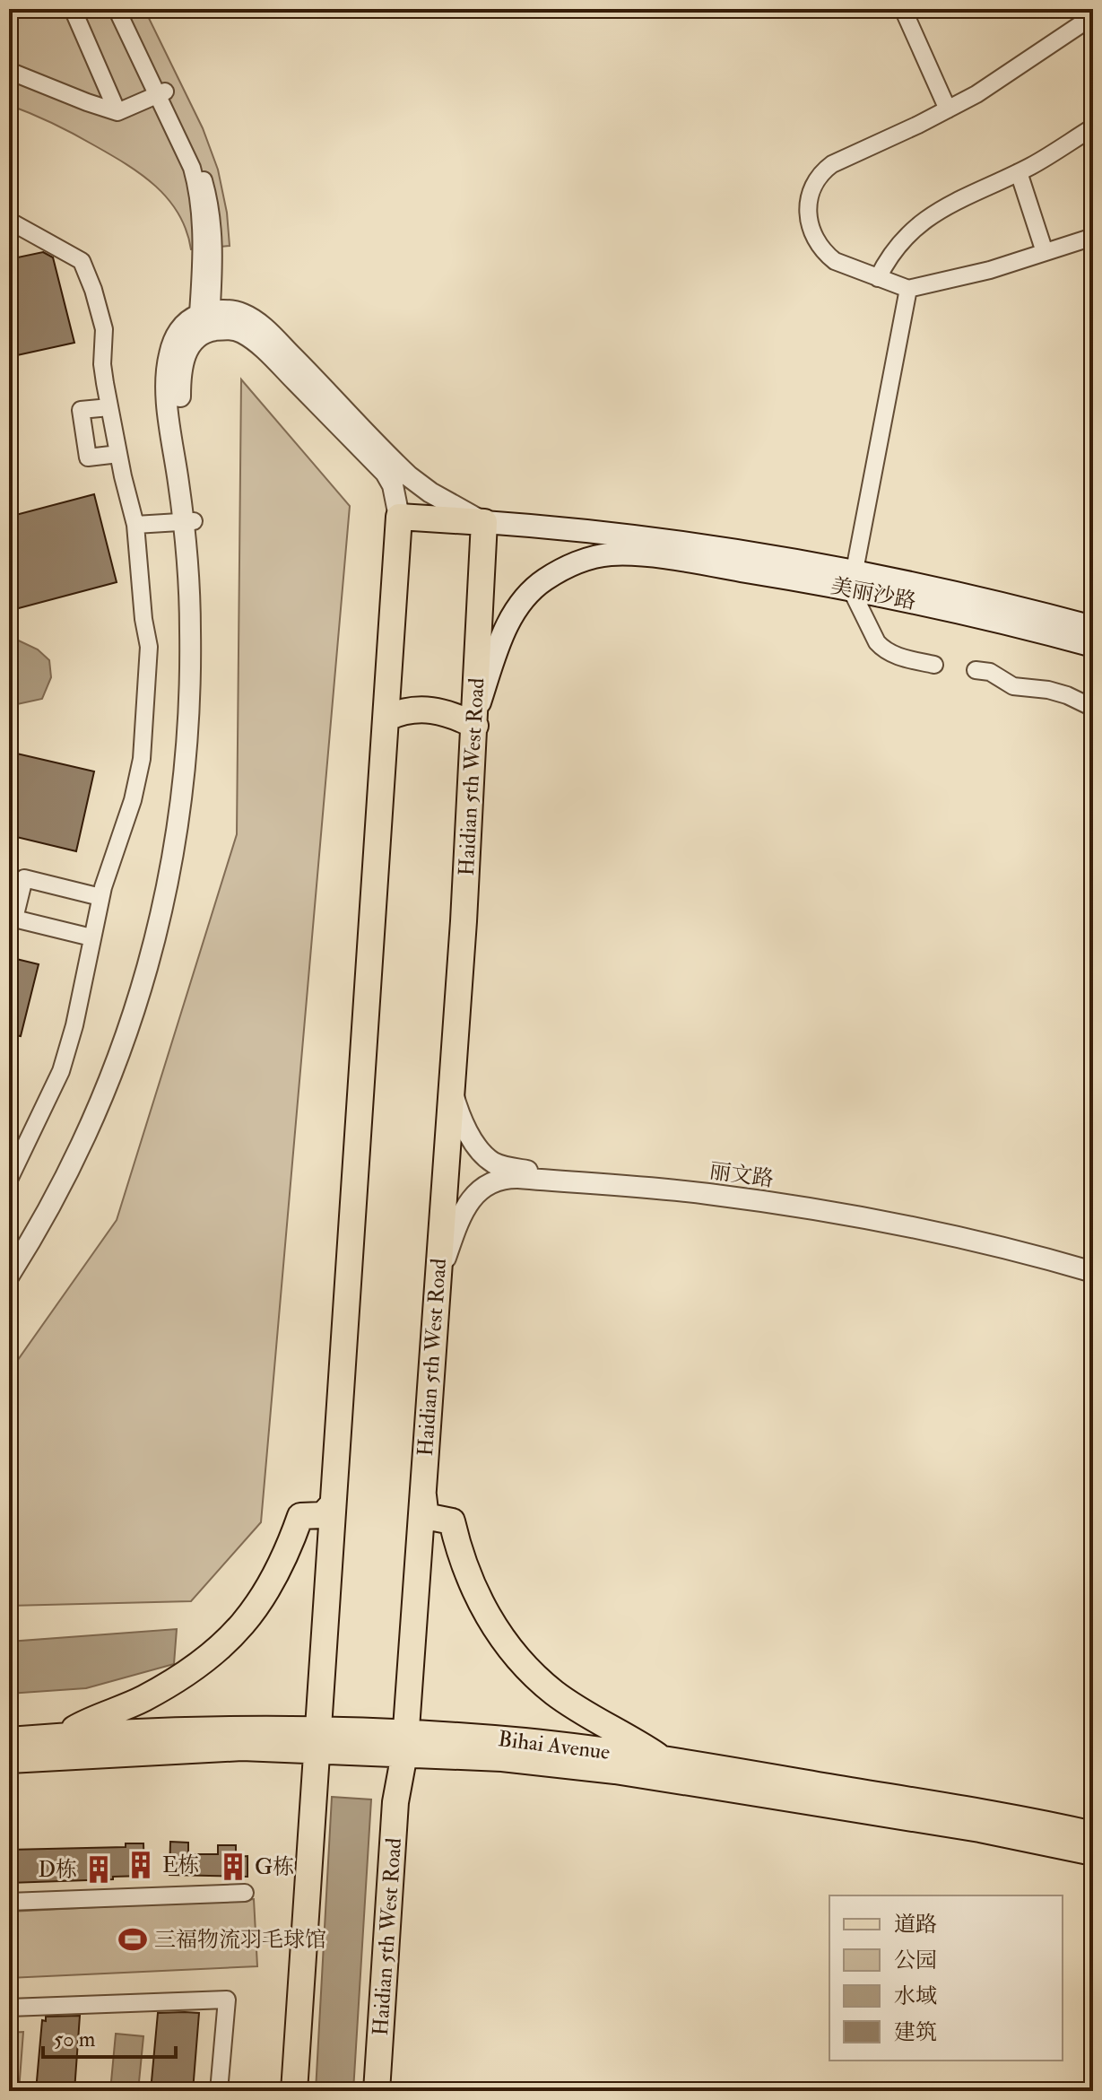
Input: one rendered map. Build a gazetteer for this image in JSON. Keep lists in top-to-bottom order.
{
  "streets": {
    "main road": ["美丽沙路", "Haidian 5th West Road", "Bihai Avenue"],
    "street": ["丽文路"]
  },
  "crossings": [
    ["Haidian 5th West Road", "丽文路"],
    ["Haidian 5th West Road", "Bihai Avenue"]
  ],
  "places": {
    "building": ["E栋", "G栋", "D栋"],
    "sports": ["三福物流羽毛球馆"]
  },
  "legend": [
    "道路",
    "公园",
    "水域",
    "建筑"
  ],
  "scale_bar": "50 m"
}
